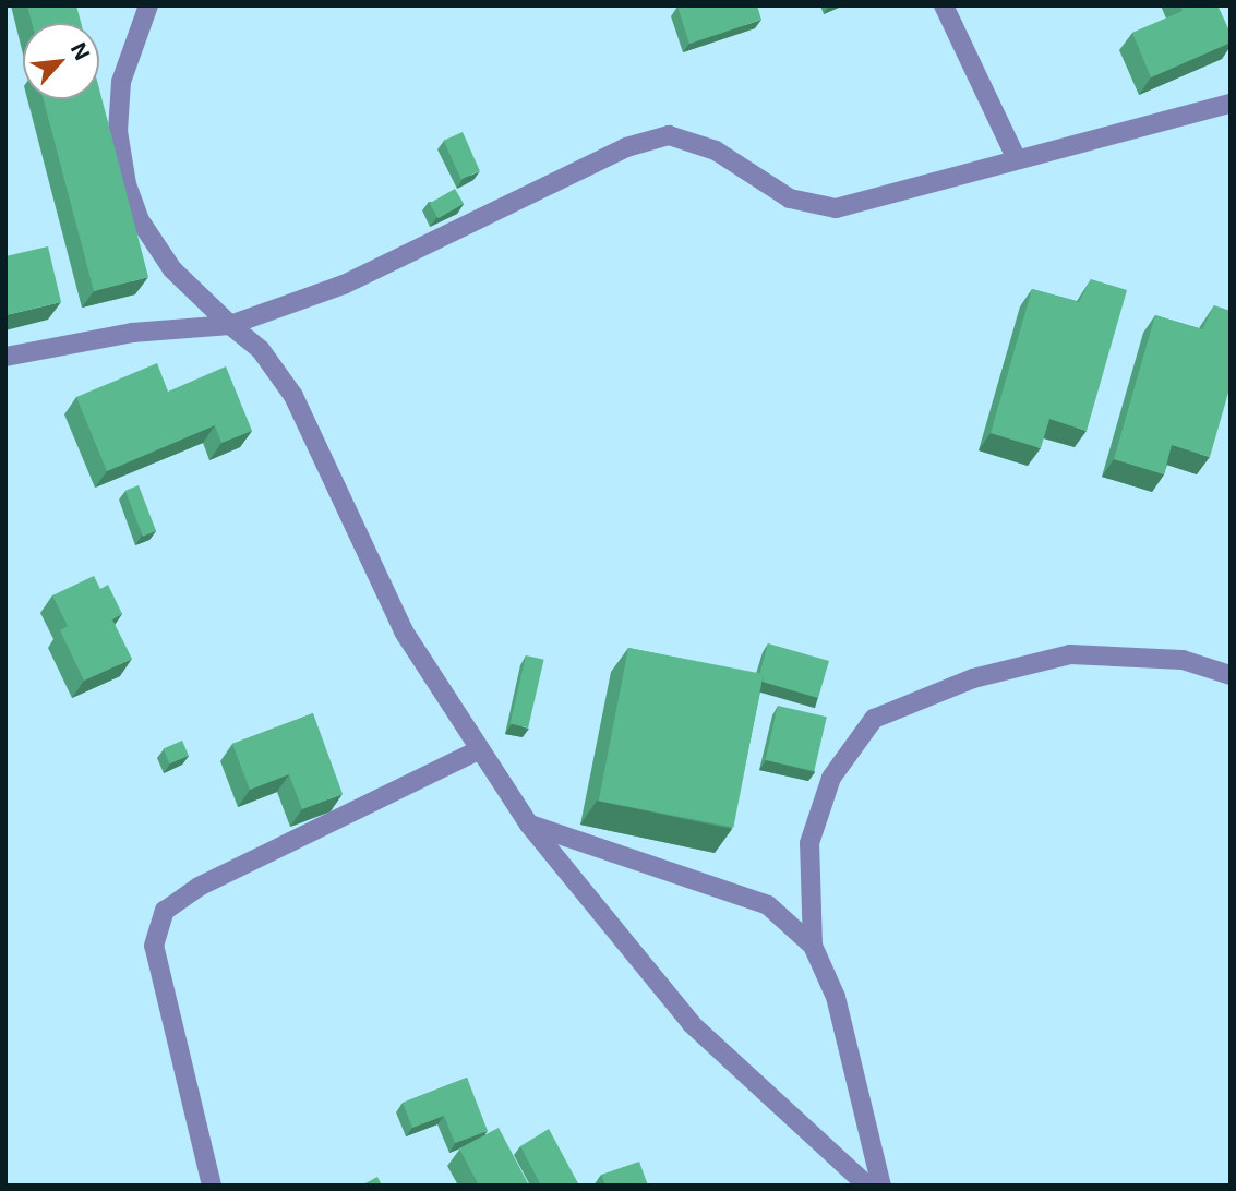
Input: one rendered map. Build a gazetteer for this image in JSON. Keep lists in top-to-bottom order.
{
  "north": "top right"
}
